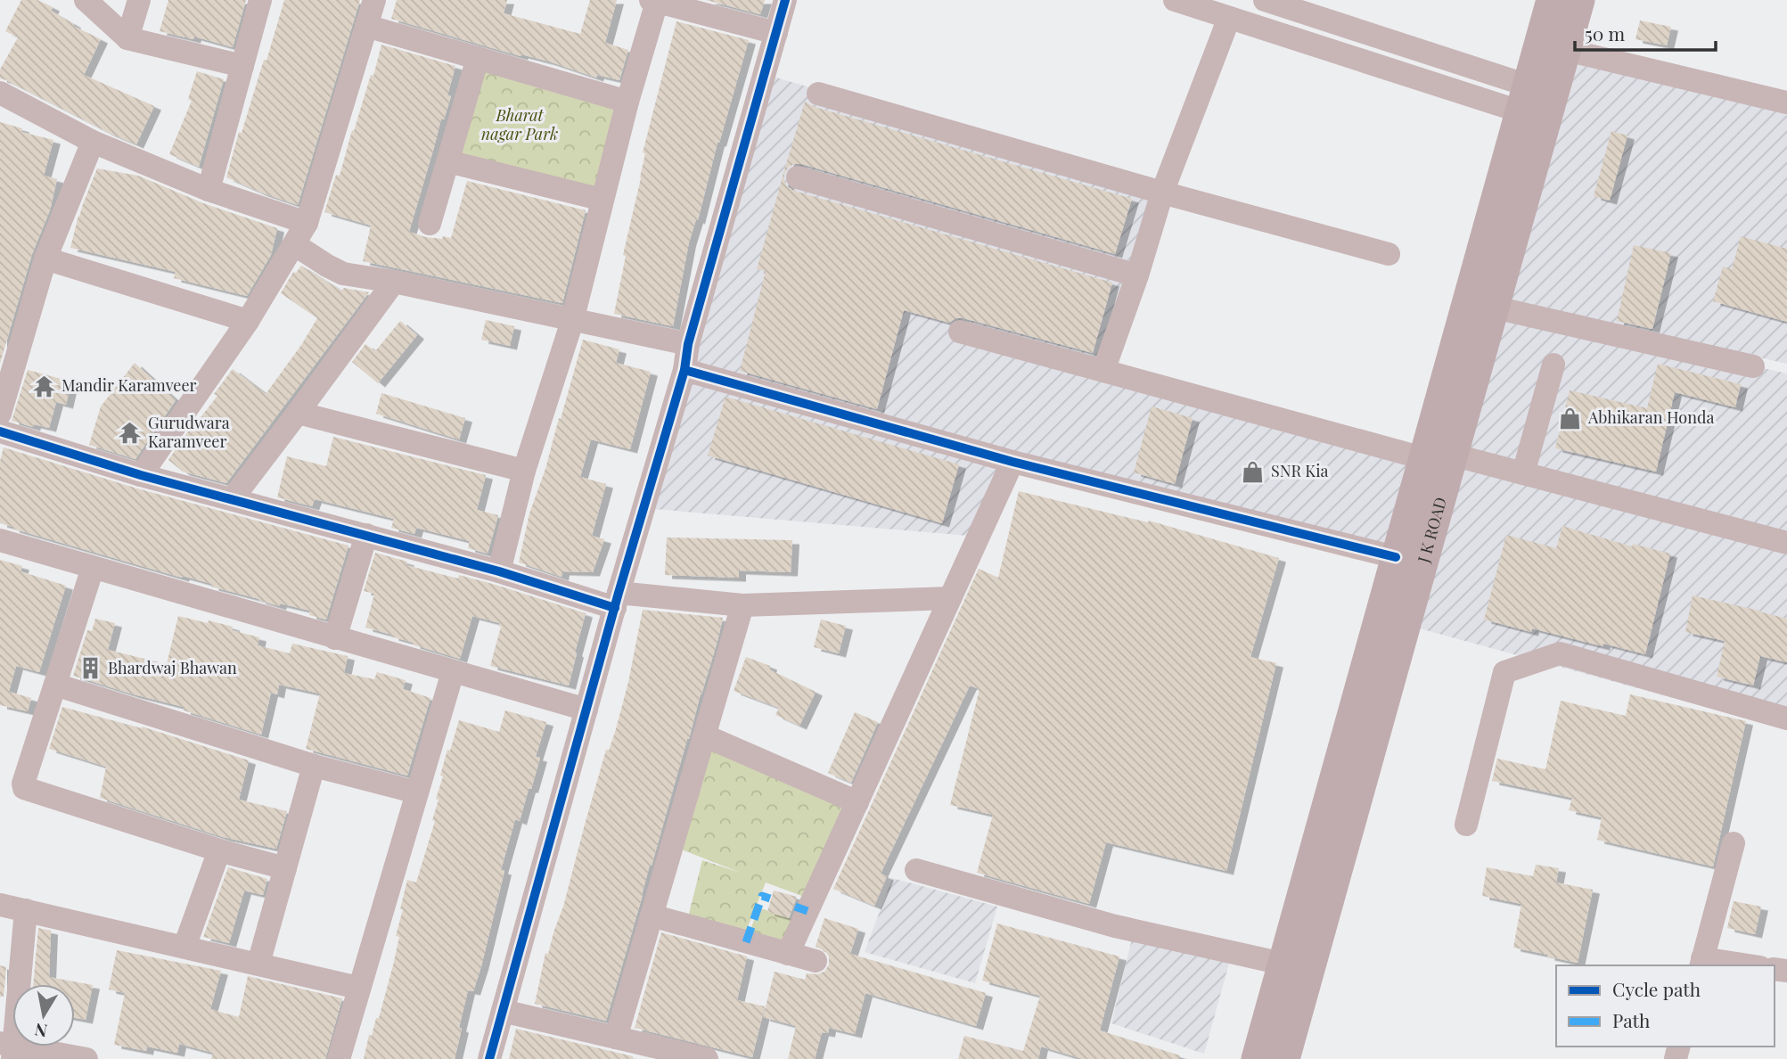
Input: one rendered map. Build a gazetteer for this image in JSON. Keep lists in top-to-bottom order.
{
  "streets": {
    "main road": ["J K ROAD"]
  },
  "parks": ["Bharat nagar Park"],
  "places": {
    "temple": ["Mandir Karamveer", "Gurudwara Karamveer"],
    "shop": ["Abhikaran Honda", "SNR Kia"],
    "building": ["Bhardwaj Bhawan"]
  },
  "legend": ["Cycle path", "Path"],
  "scale_bar": "50 m",
  "north": "bottom"
}
